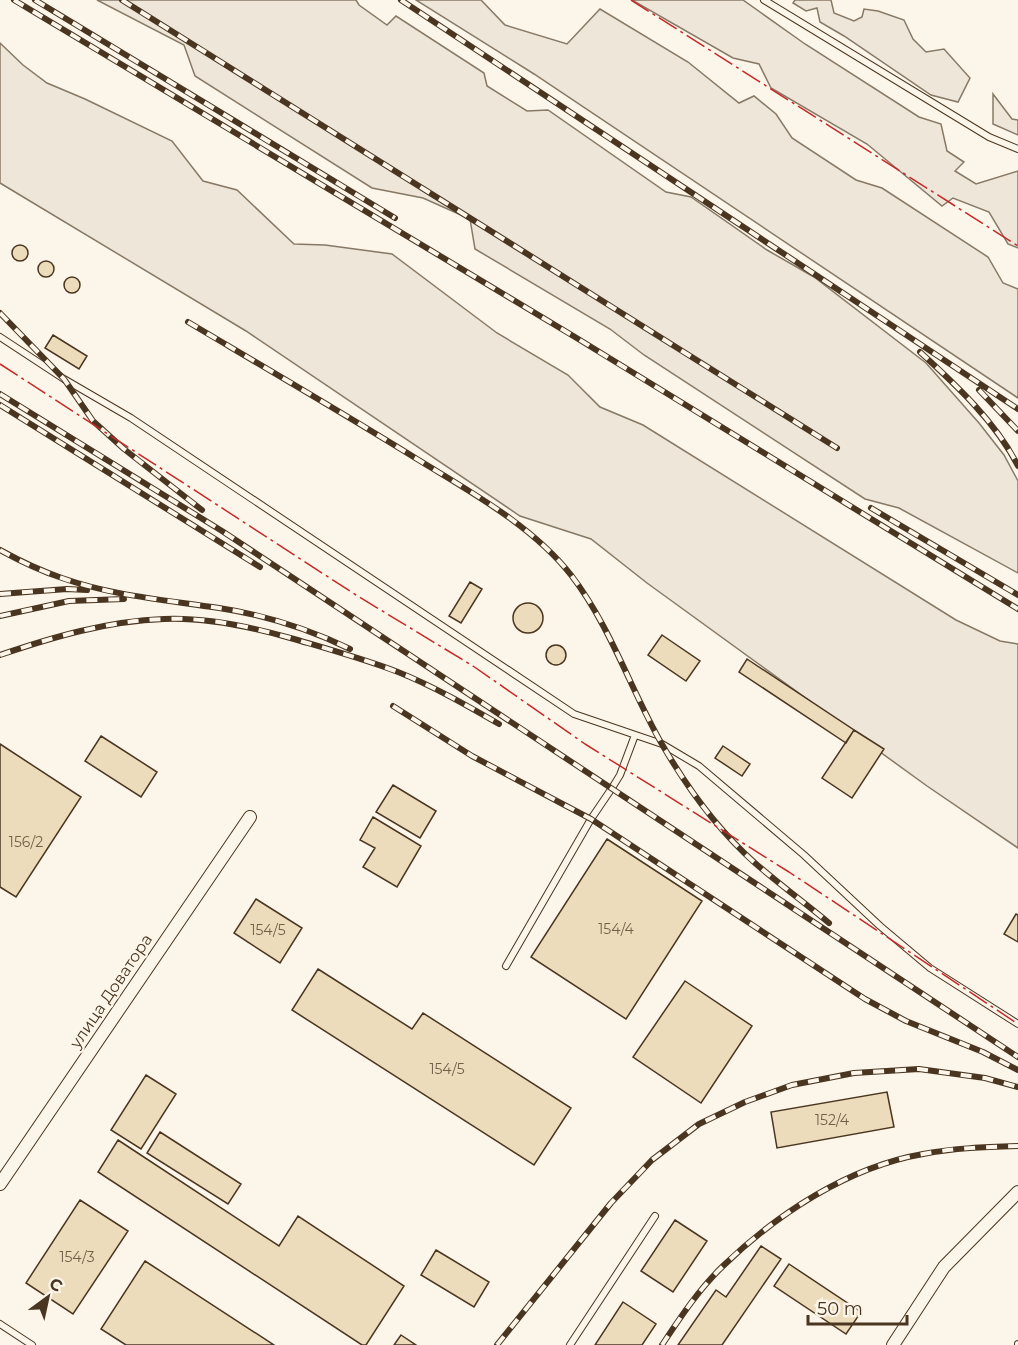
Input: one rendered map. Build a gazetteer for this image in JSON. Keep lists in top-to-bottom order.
{
  "streets": {
    "street": ["улица Доватора"]
  },
  "house_numbers": [
    "156/2",
    "154/4",
    "154/5",
    "154/5",
    "152/4",
    "154/3"
  ],
  "scale_bar": "50 m",
  "north": "top right"
}
